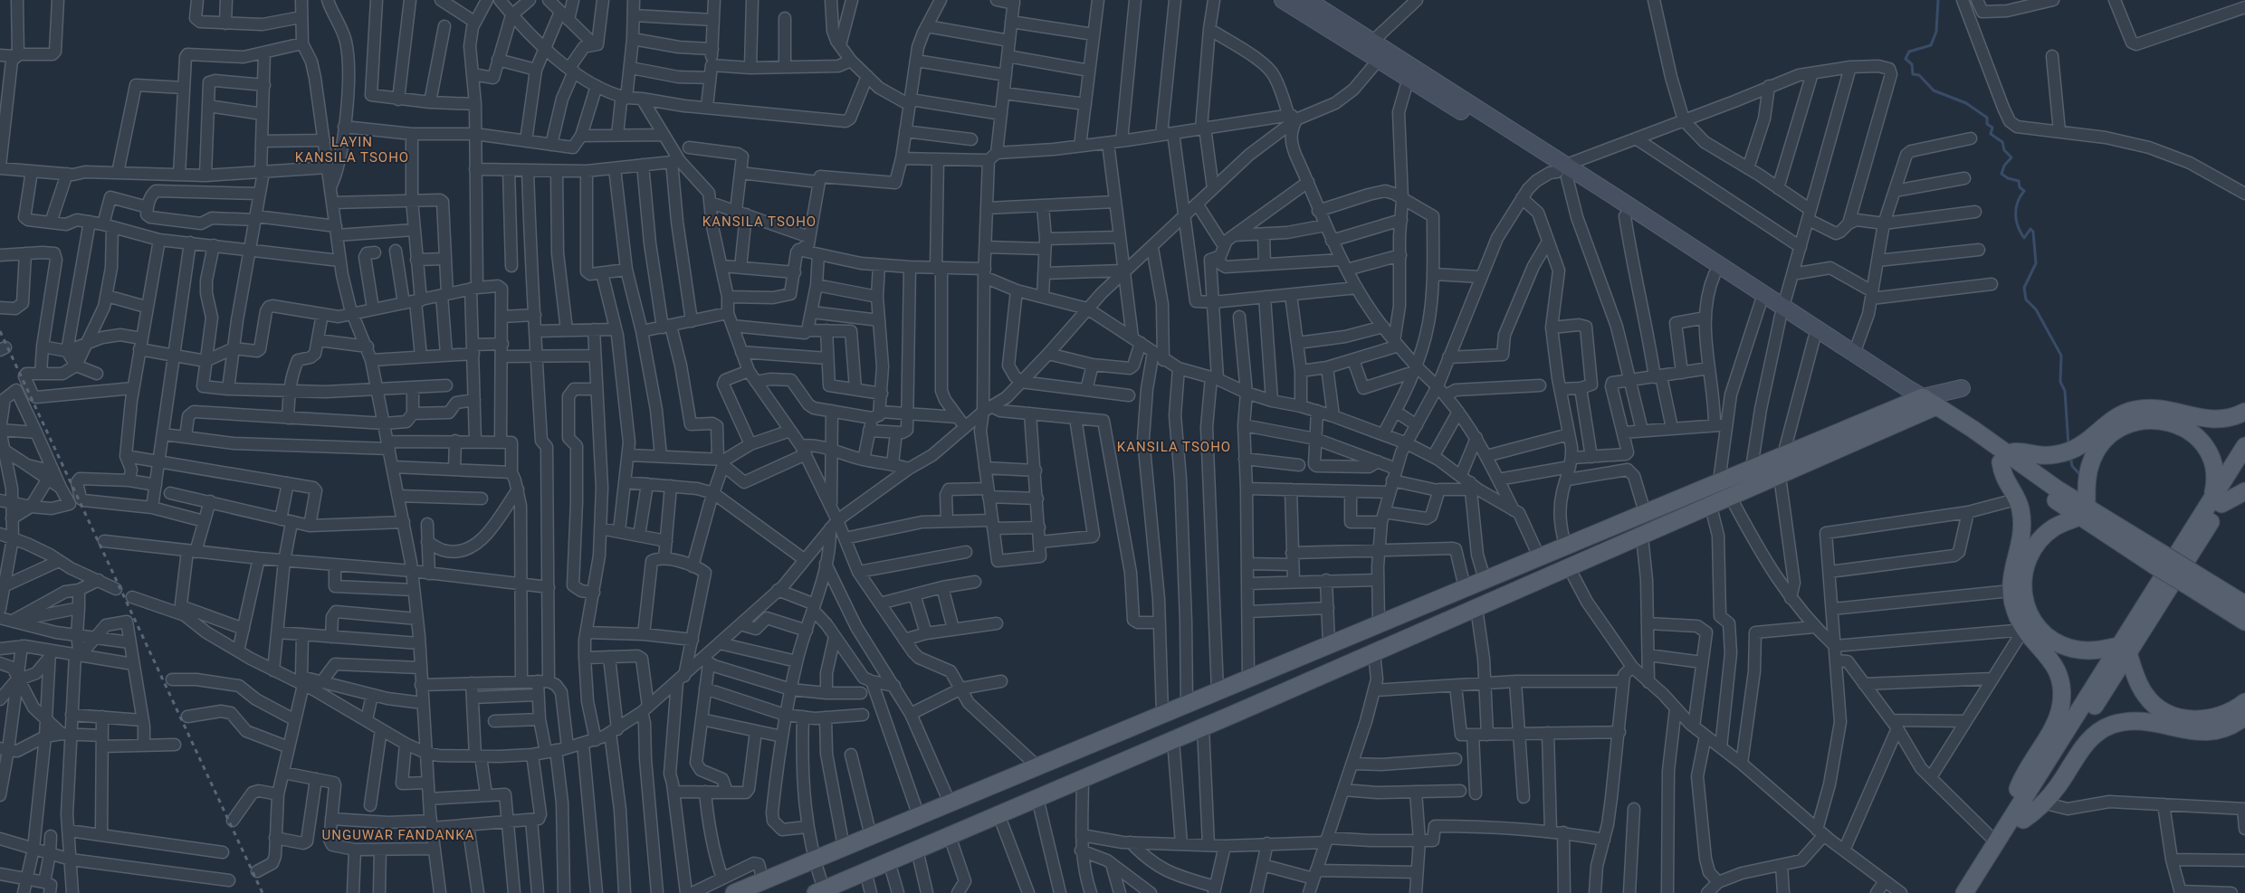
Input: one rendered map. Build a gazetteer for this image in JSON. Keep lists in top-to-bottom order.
{
  "districts": [
    "LAYIN KANSILA TSOHO",
    "KANSILA TSOHO",
    "KANSILA TSOHO",
    "UNGUWAR FANDANKA"
  ]
}
